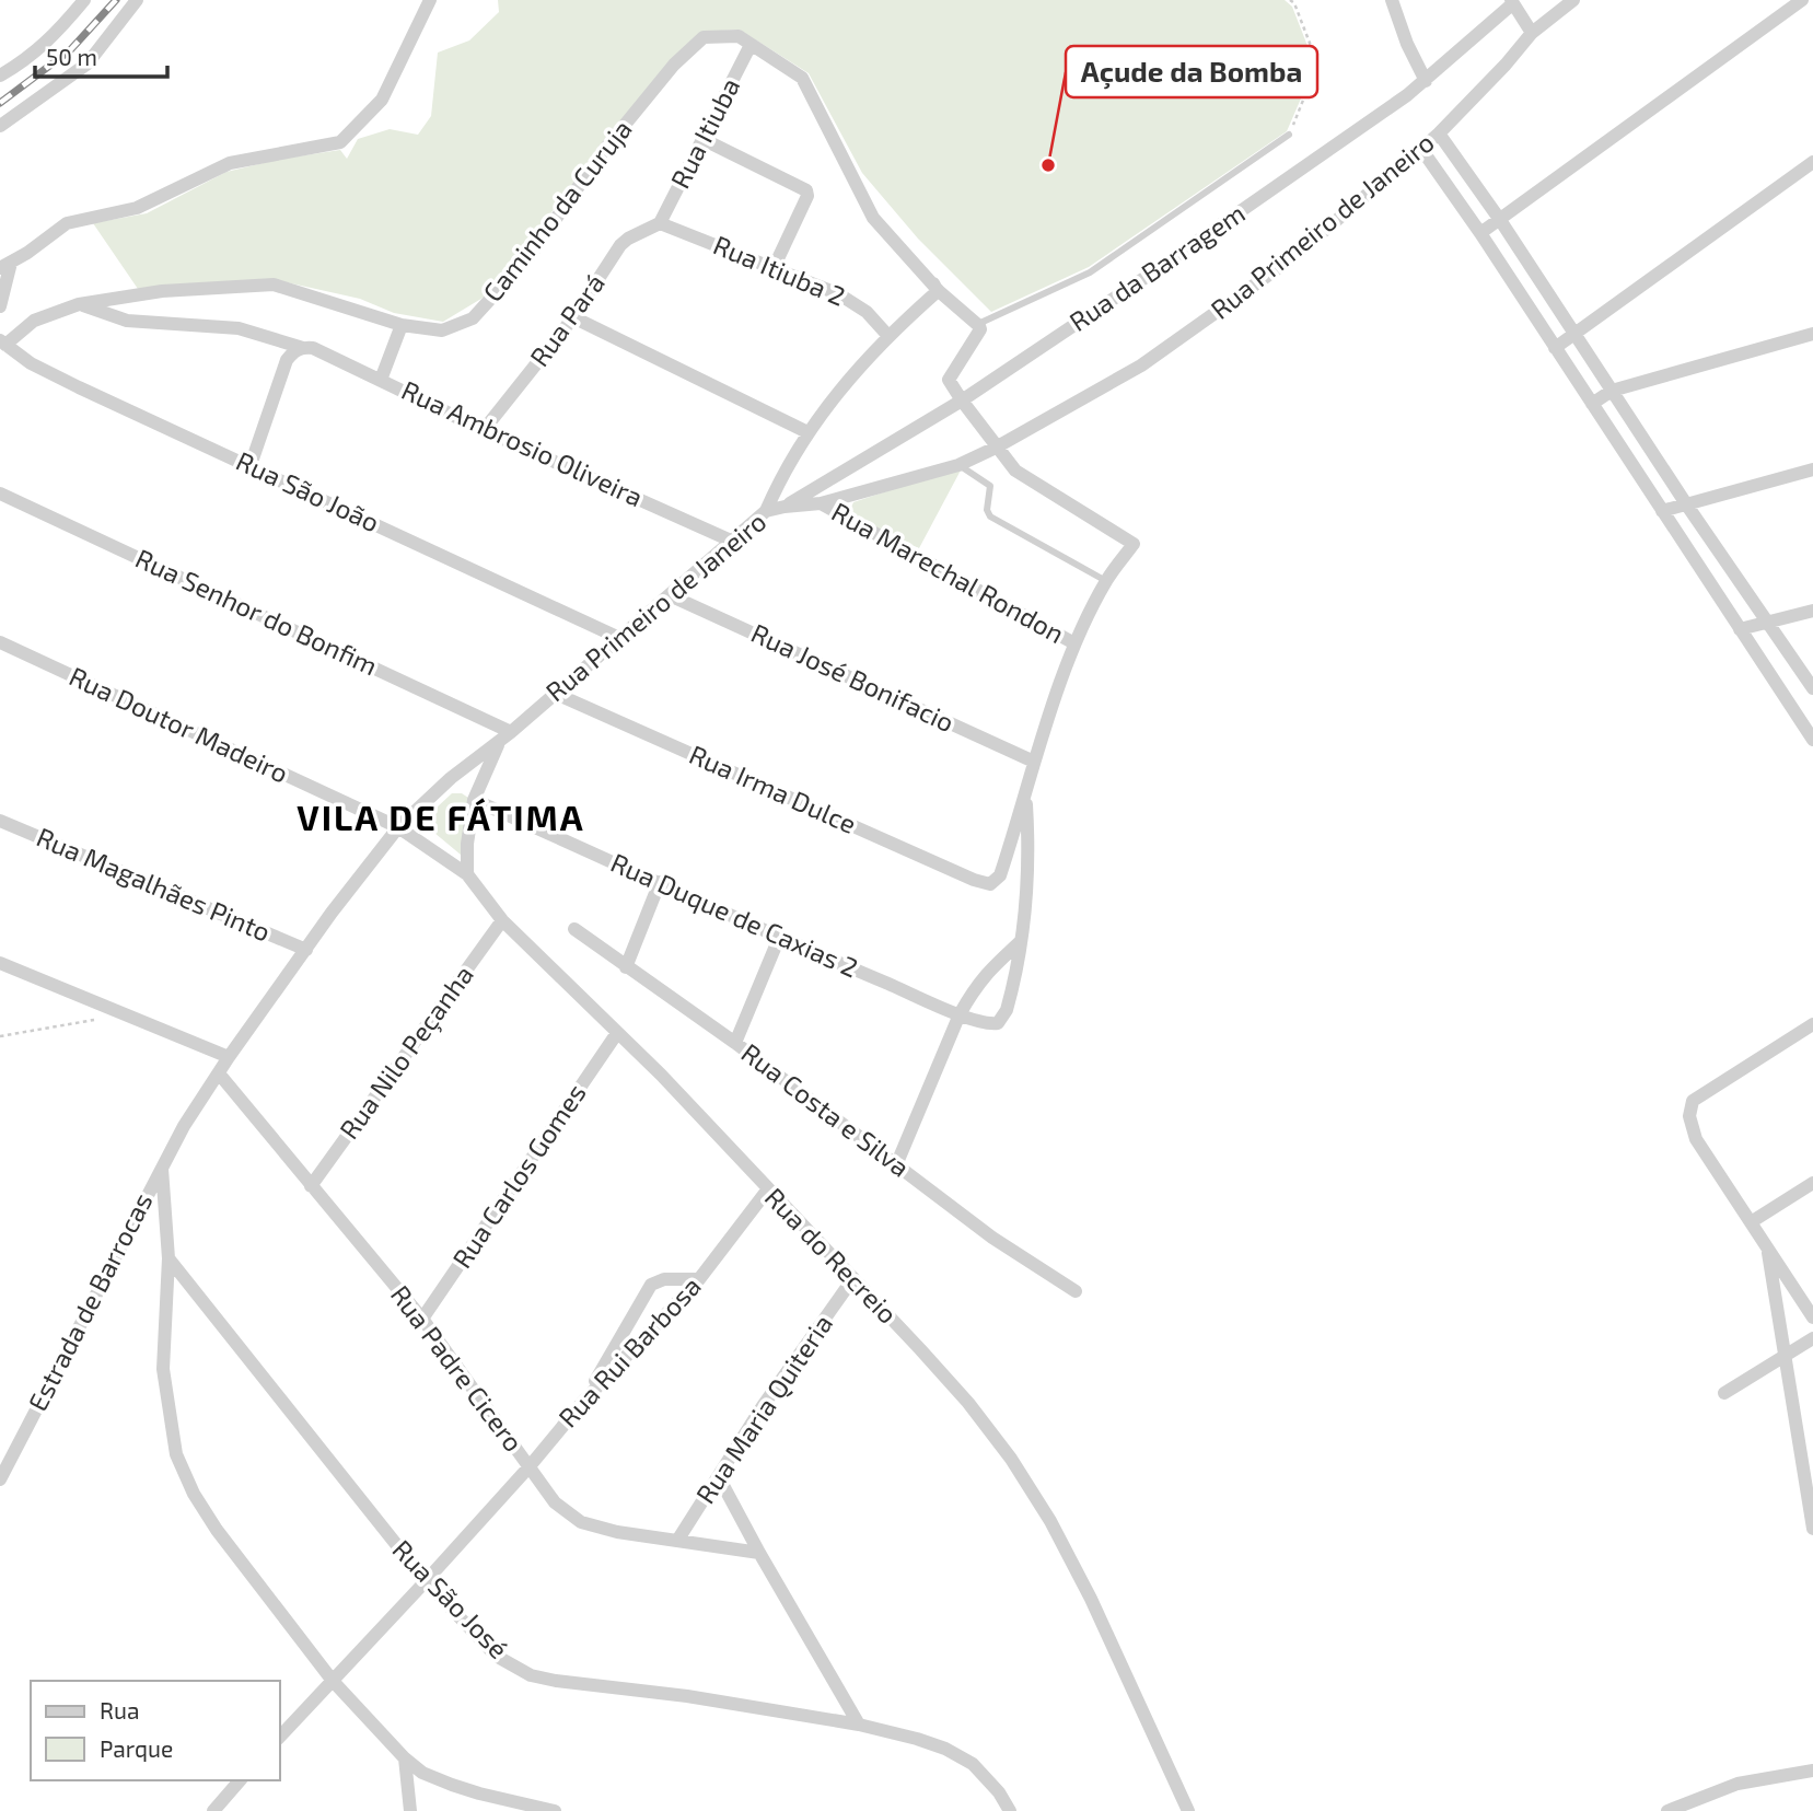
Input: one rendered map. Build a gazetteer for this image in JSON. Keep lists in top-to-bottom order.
{
  "streets": {
    "street": [
      "Rua Itiuba",
      "Caminho da Curuja",
      "Rua Primeiro de Janeiro",
      "Rua da Barragem",
      "Rua Itiuba 2",
      "Rua Pará",
      "Rua Ambrosio Oliveira",
      "Rua São João",
      "Rua Marechal Rondon",
      "Rua Senhor do Bonfim",
      "Rua José Bonifacio",
      "Rua Doutor Madeiro",
      "Rua Irma Dulce",
      "Rua Magalhães Pinto",
      "Rua Duque de Caxias 2",
      "Rua Nilo Peçanha",
      "Rua Costa e Silva",
      "Rua Carlos Gomes",
      "Rua do Recreio",
      "Estrada de Barrocas",
      "Rua Rui Barbosa",
      "Rua Padre Cicero",
      "Rua Maria Quiteria",
      "Rua São José"
    ]
  },
  "crossings": [
    ["Rua Itiuba", "Caminho da Curuja"],
    ["Rua Itiuba", "Rua Itiuba 2"],
    ["Rua Itiuba", "Rua Pará"],
    ["Caminho da Curuja", "Rua da Barragem"],
    ["Caminho da Curuja", "Rua Ambrosio Oliveira"],
    ["Caminho da Curuja", "Rua São João"],
    ["Rua Primeiro de Janeiro", "Rua da Barragem"],
    ["Rua Primeiro de Janeiro", "Rua Ambrosio Oliveira"],
    ["Rua Primeiro de Janeiro", "Rua São João"],
    ["Rua Primeiro de Janeiro", "Rua Marechal Rondon"],
    ["Rua Primeiro de Janeiro", "Rua Senhor do Bonfim"],
    ["Rua Primeiro de Janeiro", "Rua José Bonifacio"],
    ["Rua Primeiro de Janeiro", "Rua Doutor Madeiro"],
    ["Rua Primeiro de Janeiro", "Rua Irma Dulce"],
    ["Rua Primeiro de Janeiro", "Rua Magalhães Pinto"],
    ["Rua Primeiro de Janeiro", "Estrada de Barrocas"],
    ["Rua Primeiro de Janeiro", "Rua Padre Cicero"],
    ["Rua Itiuba 2", "Rua Pará"],
    ["Rua Pará", "Rua Ambrosio Oliveira"],
    ["Rua Doutor Madeiro", "Rua do Recreio"],
    ["Rua Nilo Peçanha", "Rua do Recreio"],
    ["Rua Nilo Peçanha", "Rua Padre Cicero"],
    ["Rua Carlos Gomes", "Rua do Recreio"],
    ["Rua Carlos Gomes", "Rua Padre Cicero"],
    ["Rua do Recreio", "Rua Rui Barbosa"],
    ["Rua do Recreio", "Rua Maria Quiteria"],
    ["Rua Rui Barbosa", "Rua Padre Cicero"],
    ["Rua Rui Barbosa", "Rua São José"],
    ["Rua Padre Cicero", "Rua Maria Quiteria"]
  ],
  "districts": ["VILA DE FÁTIMA"],
  "places": ["Açude da Bomba"],
  "legend": ["Rua", "Parque"],
  "scale_bar": "50 m"
}
